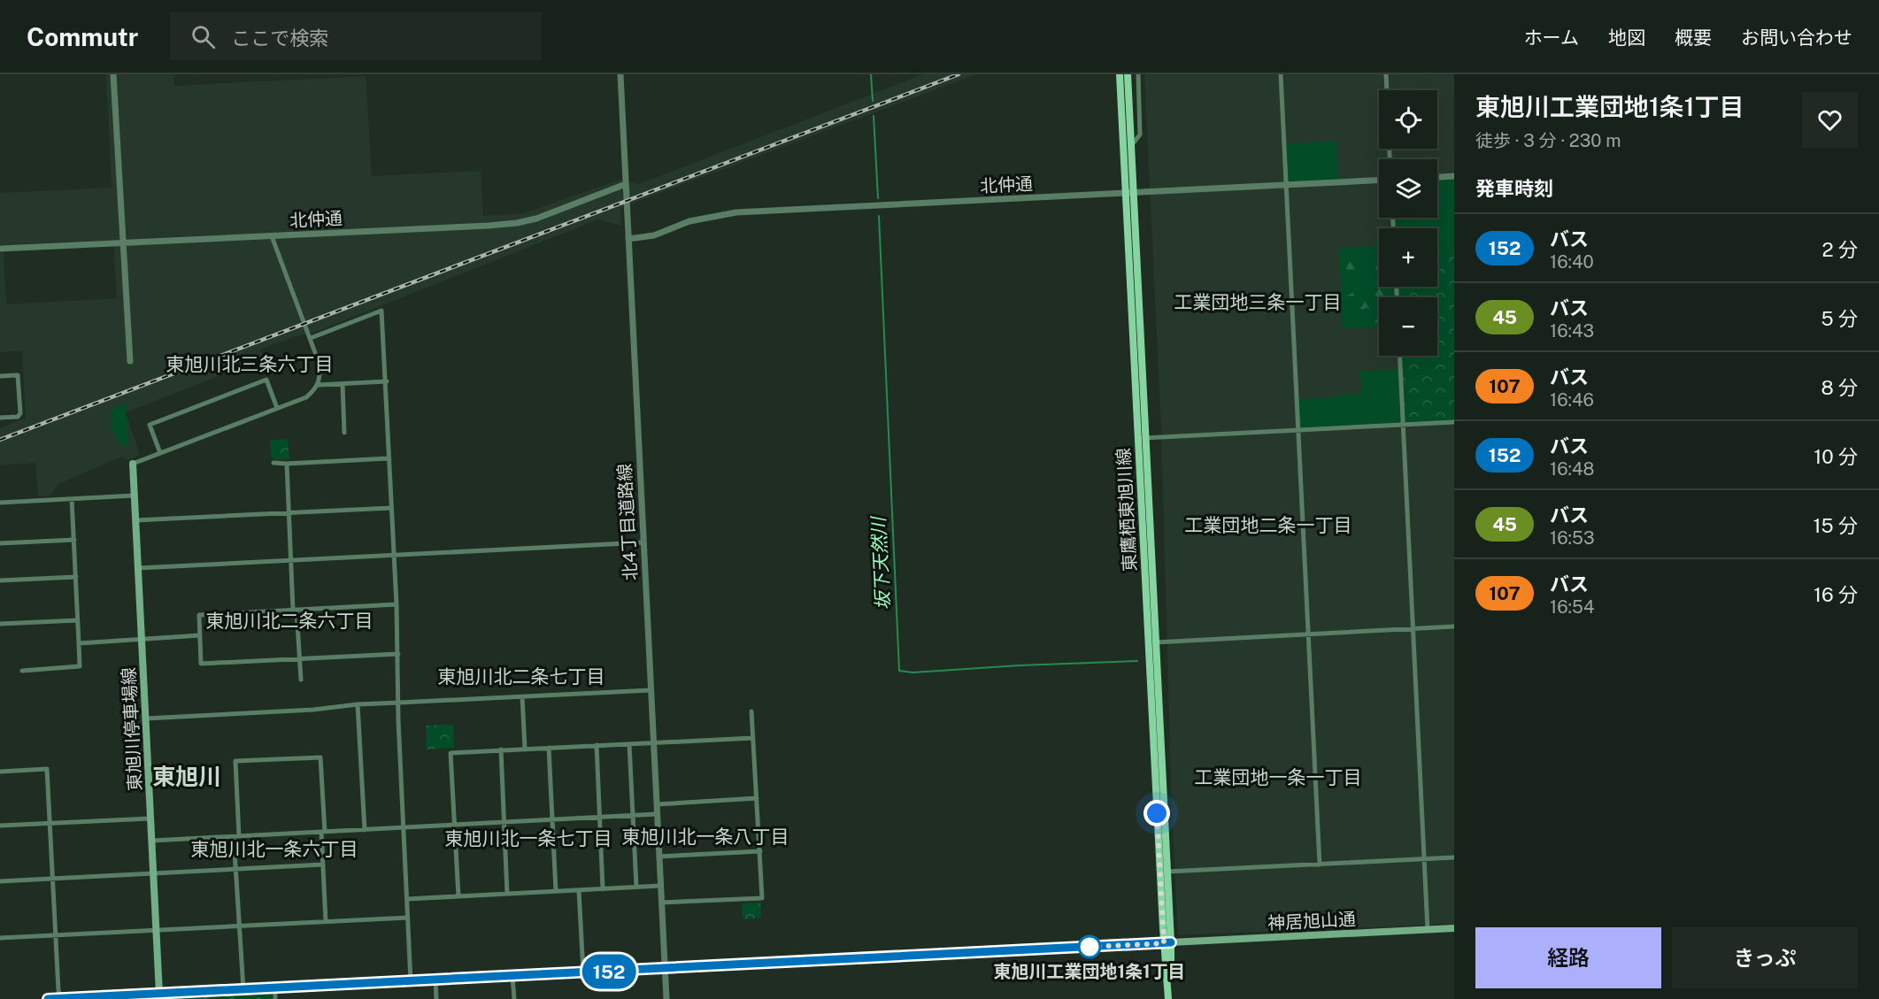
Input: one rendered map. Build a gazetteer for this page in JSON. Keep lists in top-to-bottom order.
{
  "streets": {
    "main road": ["東鷹栖東旭川線", "東旭川停車場線", "神居旭山通"],
    "street": ["北仲通", "北4丁目道路線"]
  },
  "crossings": [
    ["北仲通", "東鷹栖東旭川線"],
    ["北仲通", "北4丁目道路線"],
    ["東鷹栖東旭川線", "神居旭山通"]
  ],
  "districts": [
    "工業団地三条一丁目",
    "東旭川北三条六丁目",
    "工業団地二条一丁目",
    "東旭川北二条六丁目",
    "東旭川北二条七丁目",
    "東旭川",
    "工業団地一条一丁目",
    "東旭川北一条八丁目",
    "東旭川北一条七丁目",
    "東旭川北一条六丁目"
  ],
  "water": ["坂下天然川"],
  "places": ["東旭川工業団地1条1丁目"],
  "lines": ["bus line 152"],
  "page": {
    "header": "Commutr",
    "search": "ここで検索",
    "nav": [
      "ホーム",
      "地図",
      "概要",
      "お問い合わせ"
    ],
    "on_map": "152",
    "heading": [
      ["東旭川工業団地1条1丁目", "徒歩 · 3 分 · 230 m"],
      "発車時刻"
    ],
    "map_buttons": ["+", "−"],
    "list": [
      {
        "mark": "152",
        "name": "バス",
        "note": "16:40",
        "value": "2 分"
      },
      {
        "mark": "45",
        "name": "バス",
        "note": "16:43",
        "value": "5 分"
      },
      {
        "mark": "107",
        "name": "バス",
        "note": "16:46",
        "value": "8 分"
      },
      {
        "mark": "152",
        "name": "バス",
        "note": "16:48",
        "value": "10 分"
      },
      {
        "mark": "45",
        "name": "バス",
        "note": "16:53",
        "value": "15 分"
      },
      {
        "mark": "107",
        "name": "バス",
        "note": "16:54",
        "value": "16 分"
      }
    ],
    "buttons": ["経路", "きっぷ"]
  }
}
